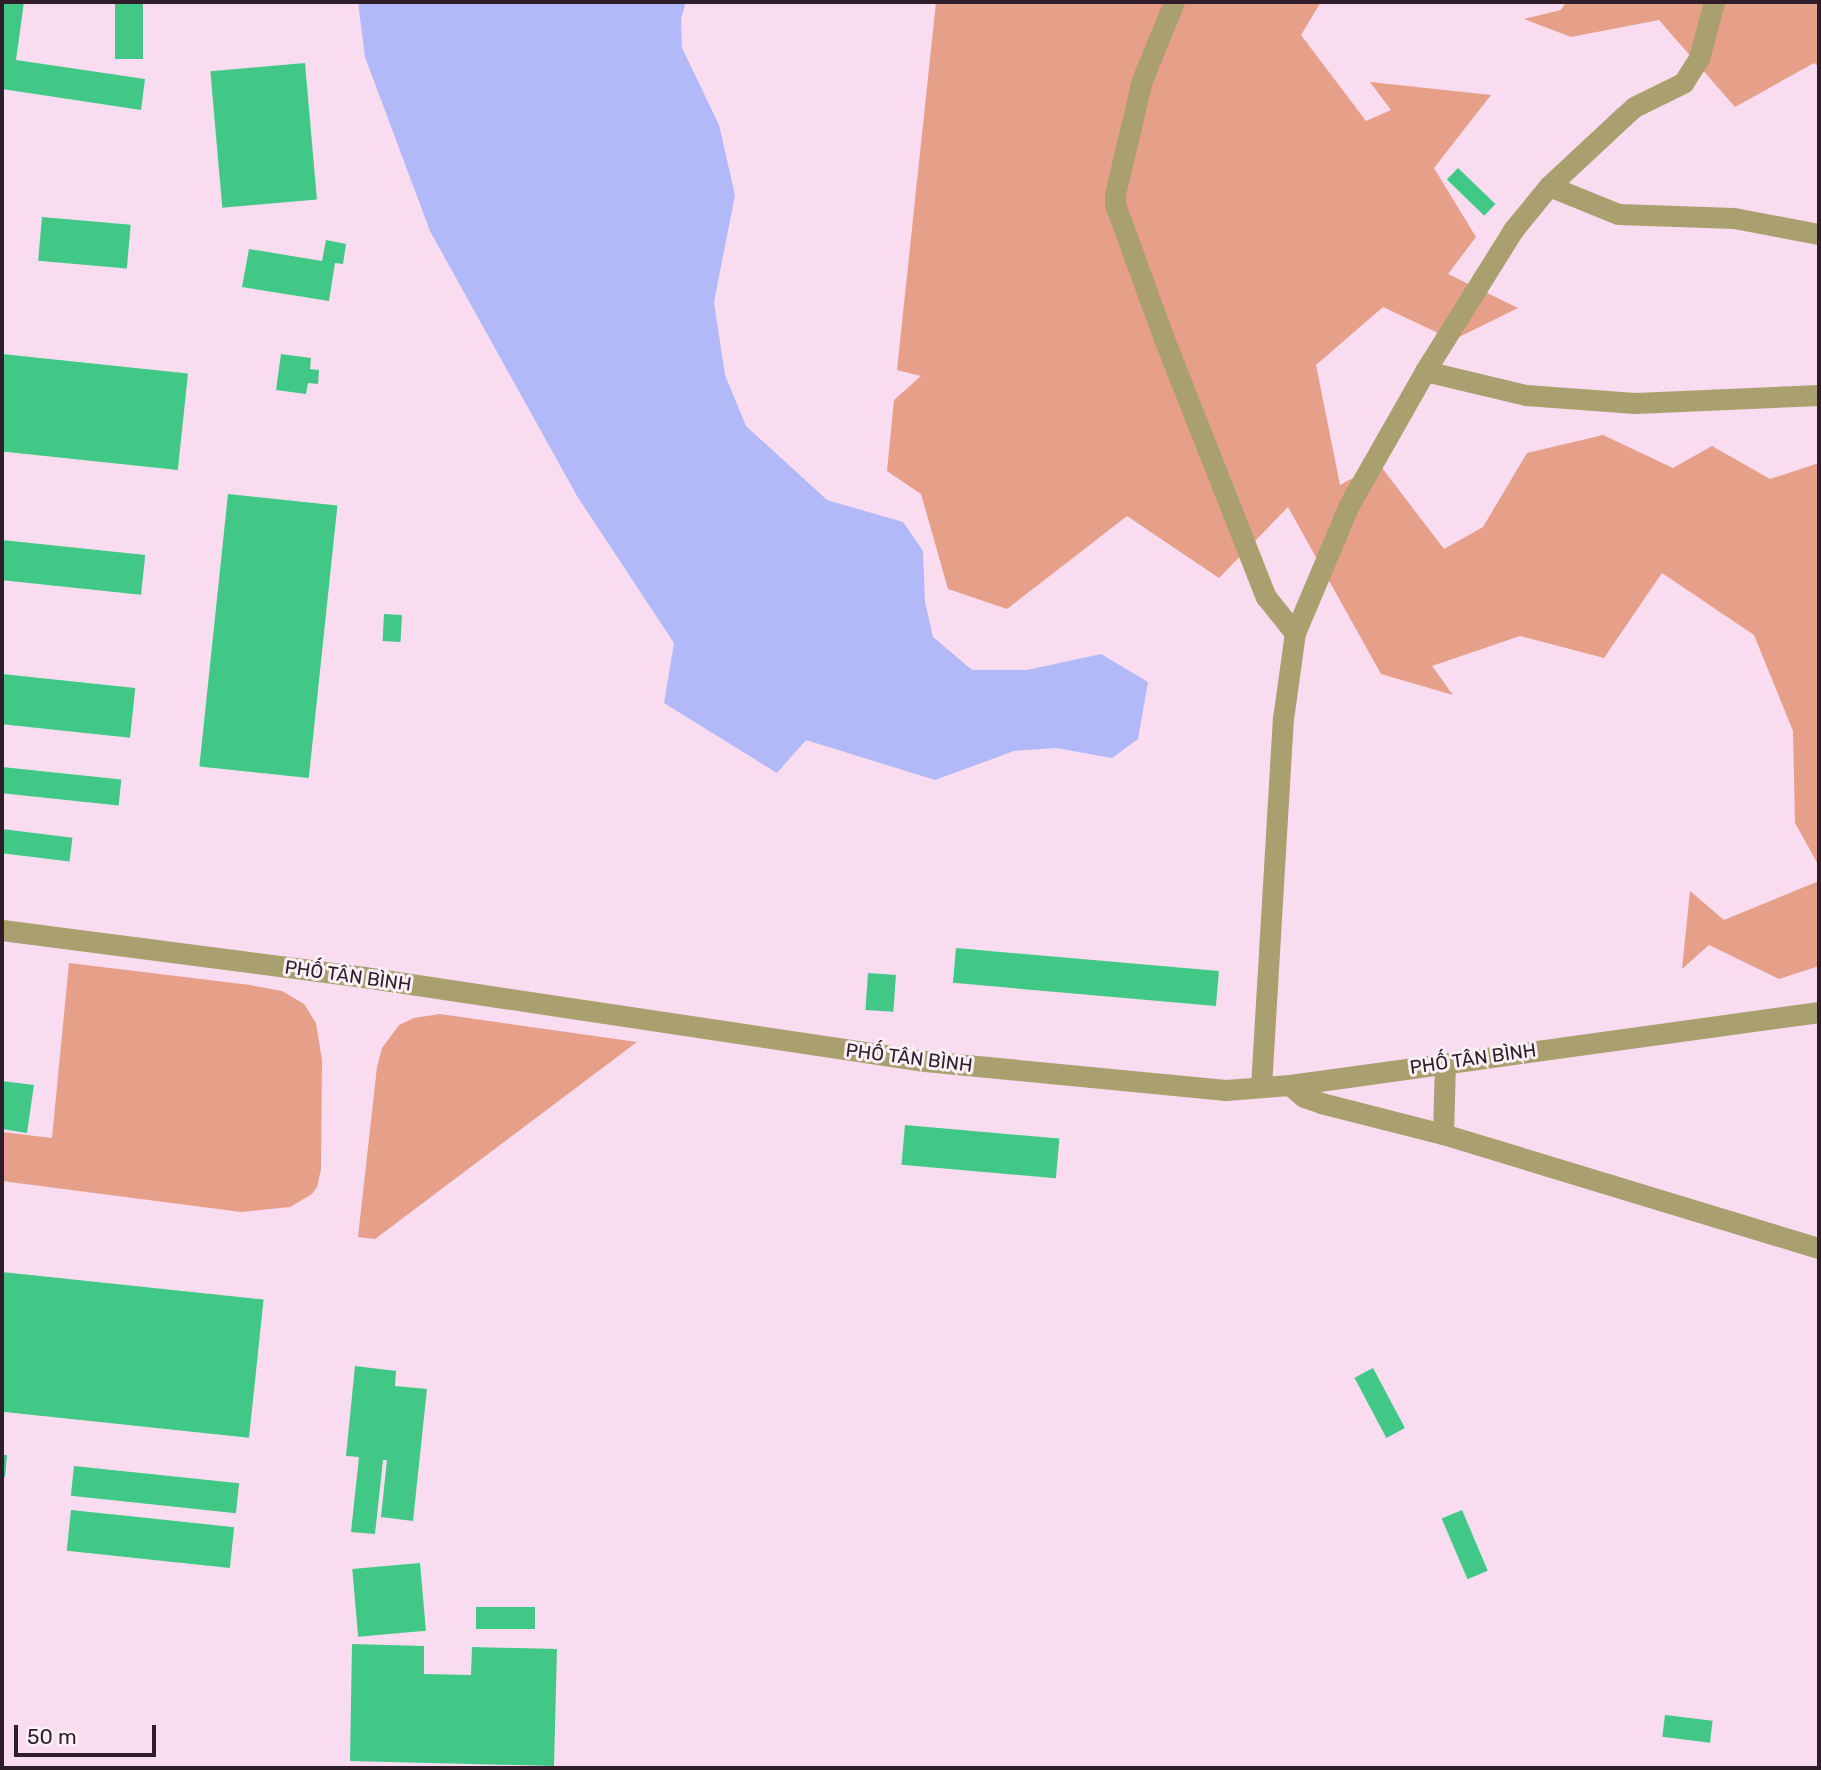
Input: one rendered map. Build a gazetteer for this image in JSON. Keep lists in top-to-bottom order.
{
  "streets": {
    "street": ["PHỐ TÂN BÌNH"]
  },
  "scale_bar": "50 m"
}
